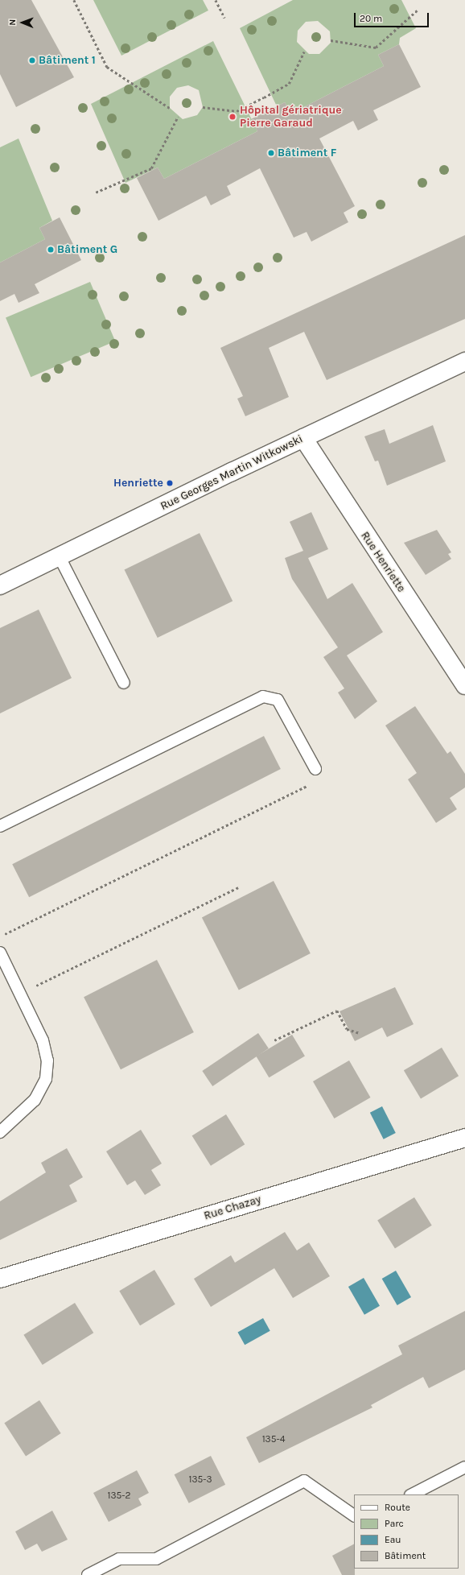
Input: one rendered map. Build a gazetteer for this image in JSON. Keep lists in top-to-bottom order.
{
  "streets": {
    "street": ["Rue Georges Martin Witkowski", "Rue Henriette", "Rue Chazay"]
  },
  "crossings": [
    ["Rue Georges Martin Witkowski", "Rue Henriette"]
  ],
  "places": [
    "Bâtiment 1",
    "Hôpital gériatrique Pierre Garaud",
    "Bâtiment F",
    "Bâtiment G",
    "Henriette"
  ],
  "house_numbers": ["135-4", "135-3", "135-2"],
  "legend": [
    "Route",
    "Parc",
    "Eau",
    "Bâtiment"
  ],
  "scale_bar": "20 m",
  "north": "left"
}
